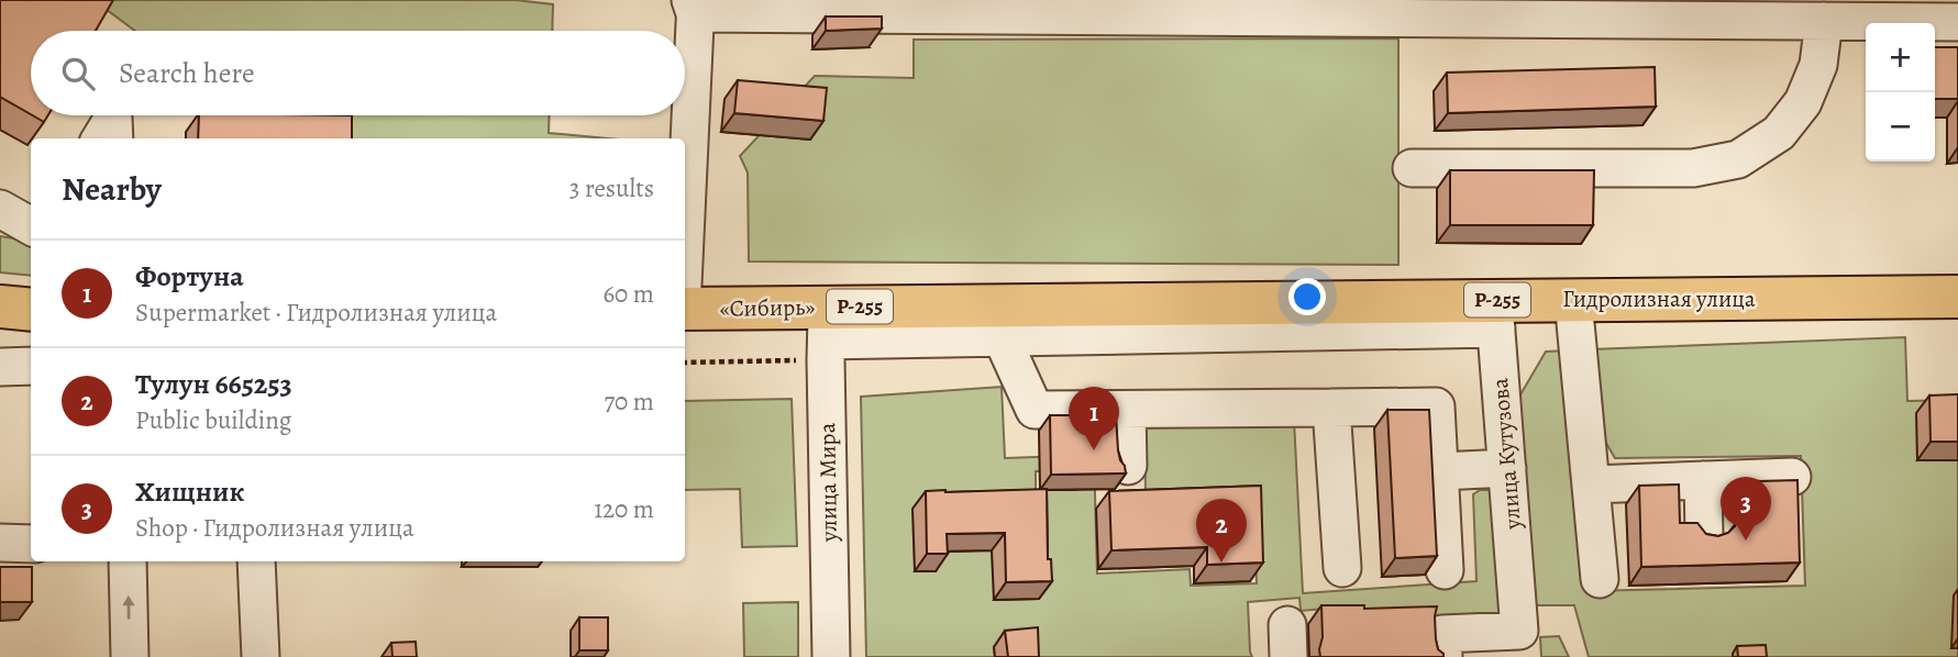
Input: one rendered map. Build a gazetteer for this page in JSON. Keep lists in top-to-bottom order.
{
  "streets": {
    "highway": ["Гидролизная улица", "Р-255", "«Сибирь»"],
    "street": ["улица Кутузова", "улица Мира"]
  },
  "crossings": [
    ["Гидролизная улица", "«Сибирь»"],
    ["Гидролизная улица", "улица Кутузова"],
    ["«Сибирь»", "улица Мира"]
  ],
  "page": {
    "map_buttons": ["+", "−"],
    "search": "Search here",
    "heading": ["Nearby", "3 results"],
    "list": [
      {
        "mark": "1",
        "name": "Фортуна",
        "note": "Supermarket · Гидролизная улица",
        "value": "60 m"
      },
      {
        "mark": "2",
        "name": "Тулун 665253",
        "note": "Public building",
        "value": "70 m"
      },
      {
        "mark": "3",
        "name": "Хищник",
        "note": "Shop · Гидролизная улица",
        "value": "120 m"
      }
    ],
    "pins": ["1", "3", "2"]
  }
}
